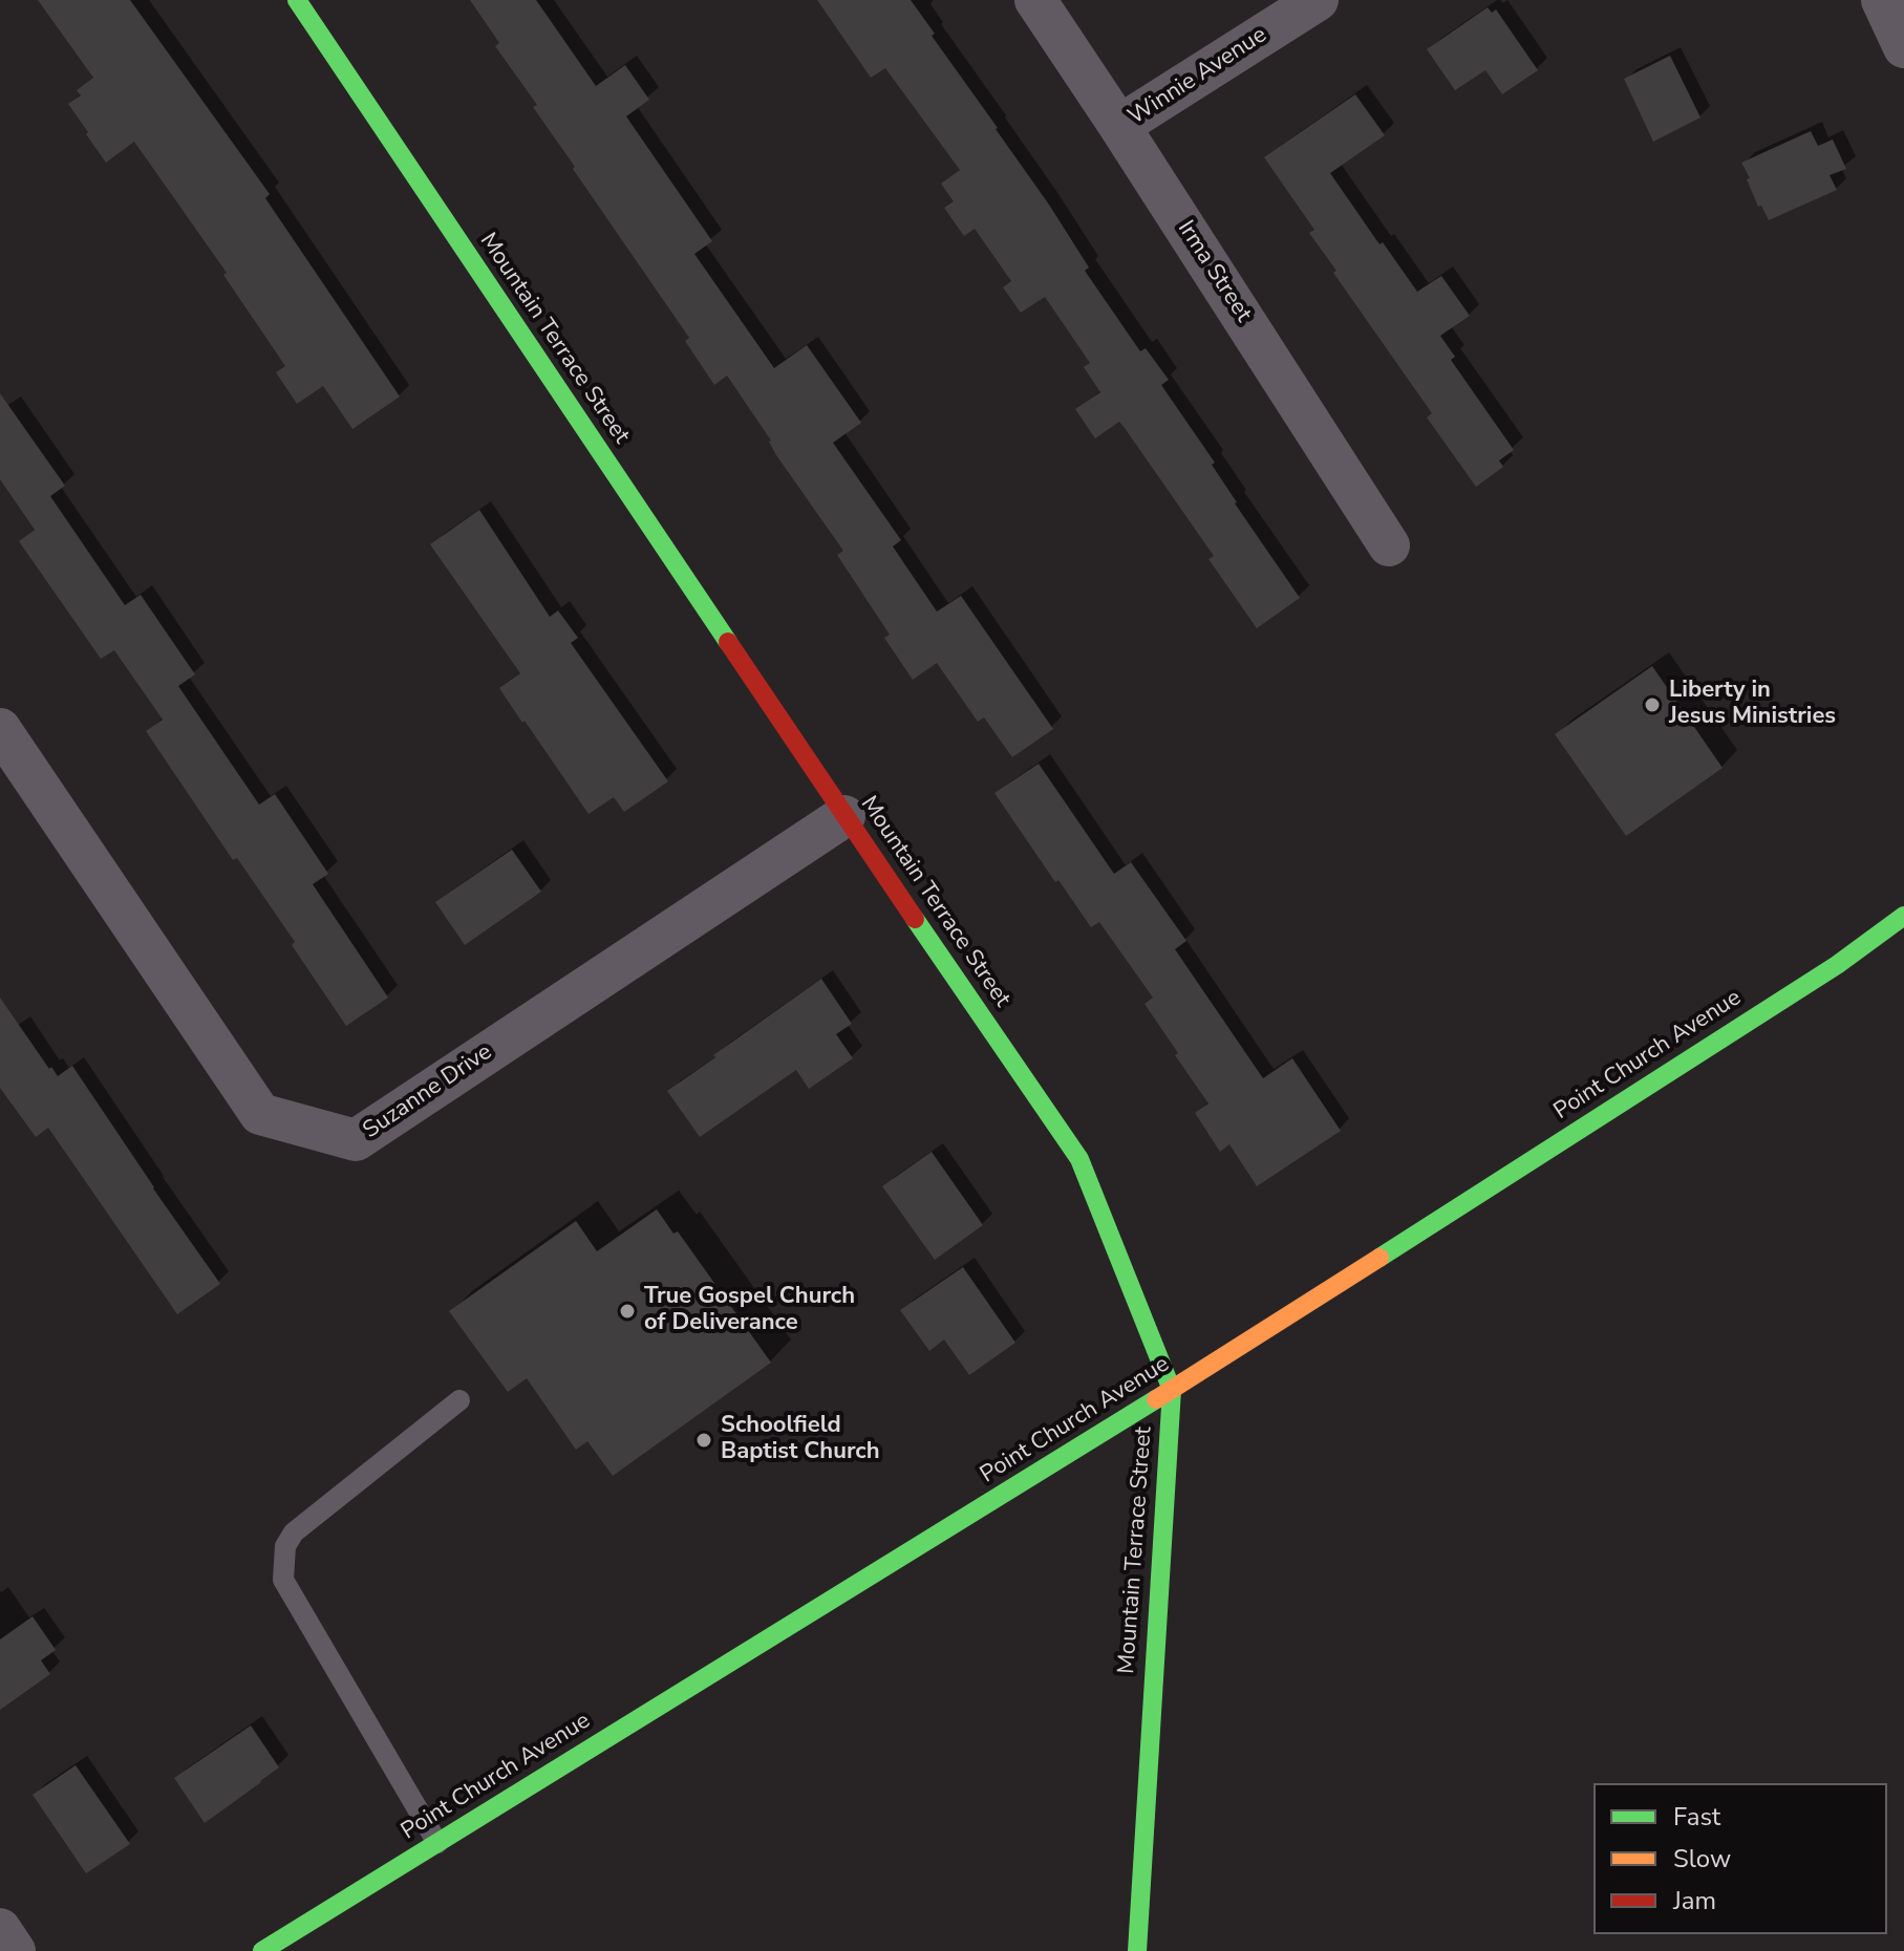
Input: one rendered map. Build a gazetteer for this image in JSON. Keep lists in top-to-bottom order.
{
  "streets": {
    "street": [
      "Winnie Avenue",
      "Irma Street",
      "Mountain Terrace Street",
      "Point Church Avenue",
      "Suzanne Drive"
    ]
  },
  "crossings": [
    ["Winnie Avenue", "Irma Street"],
    ["Mountain Terrace Street", "Point Church Avenue"],
    ["Mountain Terrace Street", "Suzanne Drive"]
  ],
  "places": ["Liberty in Jesus Ministries", "True Gospel Church of Deliverance", "Schoolfield Baptist Church"],
  "legend": ["Fast", "Slow", "Jam"]
}
